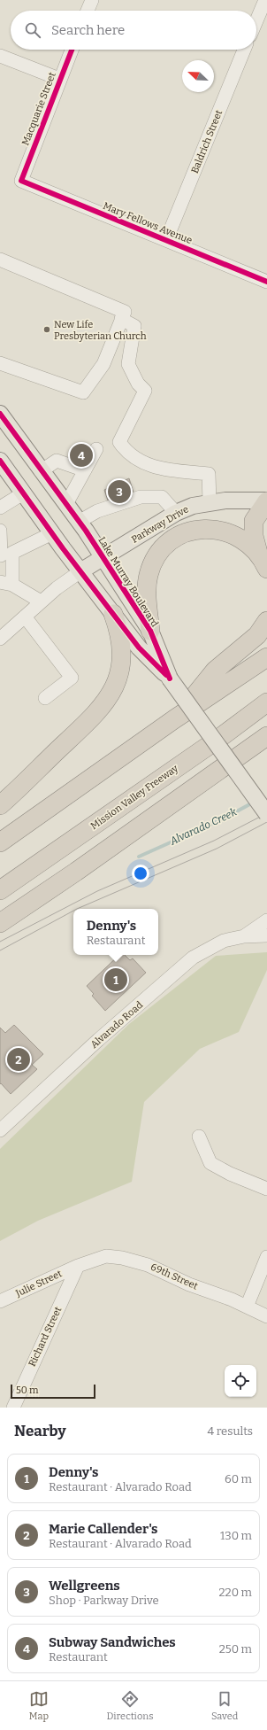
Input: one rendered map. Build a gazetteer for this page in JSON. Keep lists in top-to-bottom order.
{
  "streets": {
    "highway": ["Mission Valley Freeway"],
    "main road": ["Parkway Drive", "Lake Murray Boulevard"],
    "street": [
      "Macquarie Street",
      "Baldrich Street",
      "Mary Fellows Avenue",
      "Alvarado Road",
      "69th Street",
      "Julie Street",
      "Richard Street"
    ]
  },
  "crossings": [
    ["Macquarie Street", "Mary Fellows Avenue"],
    ["Baldrich Street", "Mary Fellows Avenue"],
    ["Parkway Drive", "Lake Murray Boulevard"],
    ["69th Street", "Julie Street"],
    ["69th Street", "Richard Street"],
    ["Julie Street", "Richard Street"]
  ],
  "water": ["Alvarado Creek"],
  "places": ["New Life Presbyterian Church"],
  "scale_bar": "50 m",
  "north": "top left",
  "page": {
    "search": "Search here",
    "pins": [
      "4",
      "3",
      "1",
      "2"
    ],
    "popup": ["Denny's", "Restaurant"],
    "scale": "50 m",
    "heading": ["Nearby", "4 results"],
    "list": [
      {
        "mark": "1",
        "name": "Denny's",
        "note": "Restaurant · Alvarado Road",
        "value": "60 m"
      },
      {
        "mark": "2",
        "name": "Marie Callender's",
        "note": "Restaurant · Alvarado Road",
        "value": "130 m"
      },
      {
        "mark": "3",
        "name": "Wellgreens",
        "note": "Shop · Parkway Drive",
        "value": "220 m"
      },
      {
        "mark": "4",
        "name": "Subway Sandwiches",
        "note": "Restaurant",
        "value": "250 m"
      }
    ],
    "nav": ["Map", "Directions", "Saved"]
  }
}
